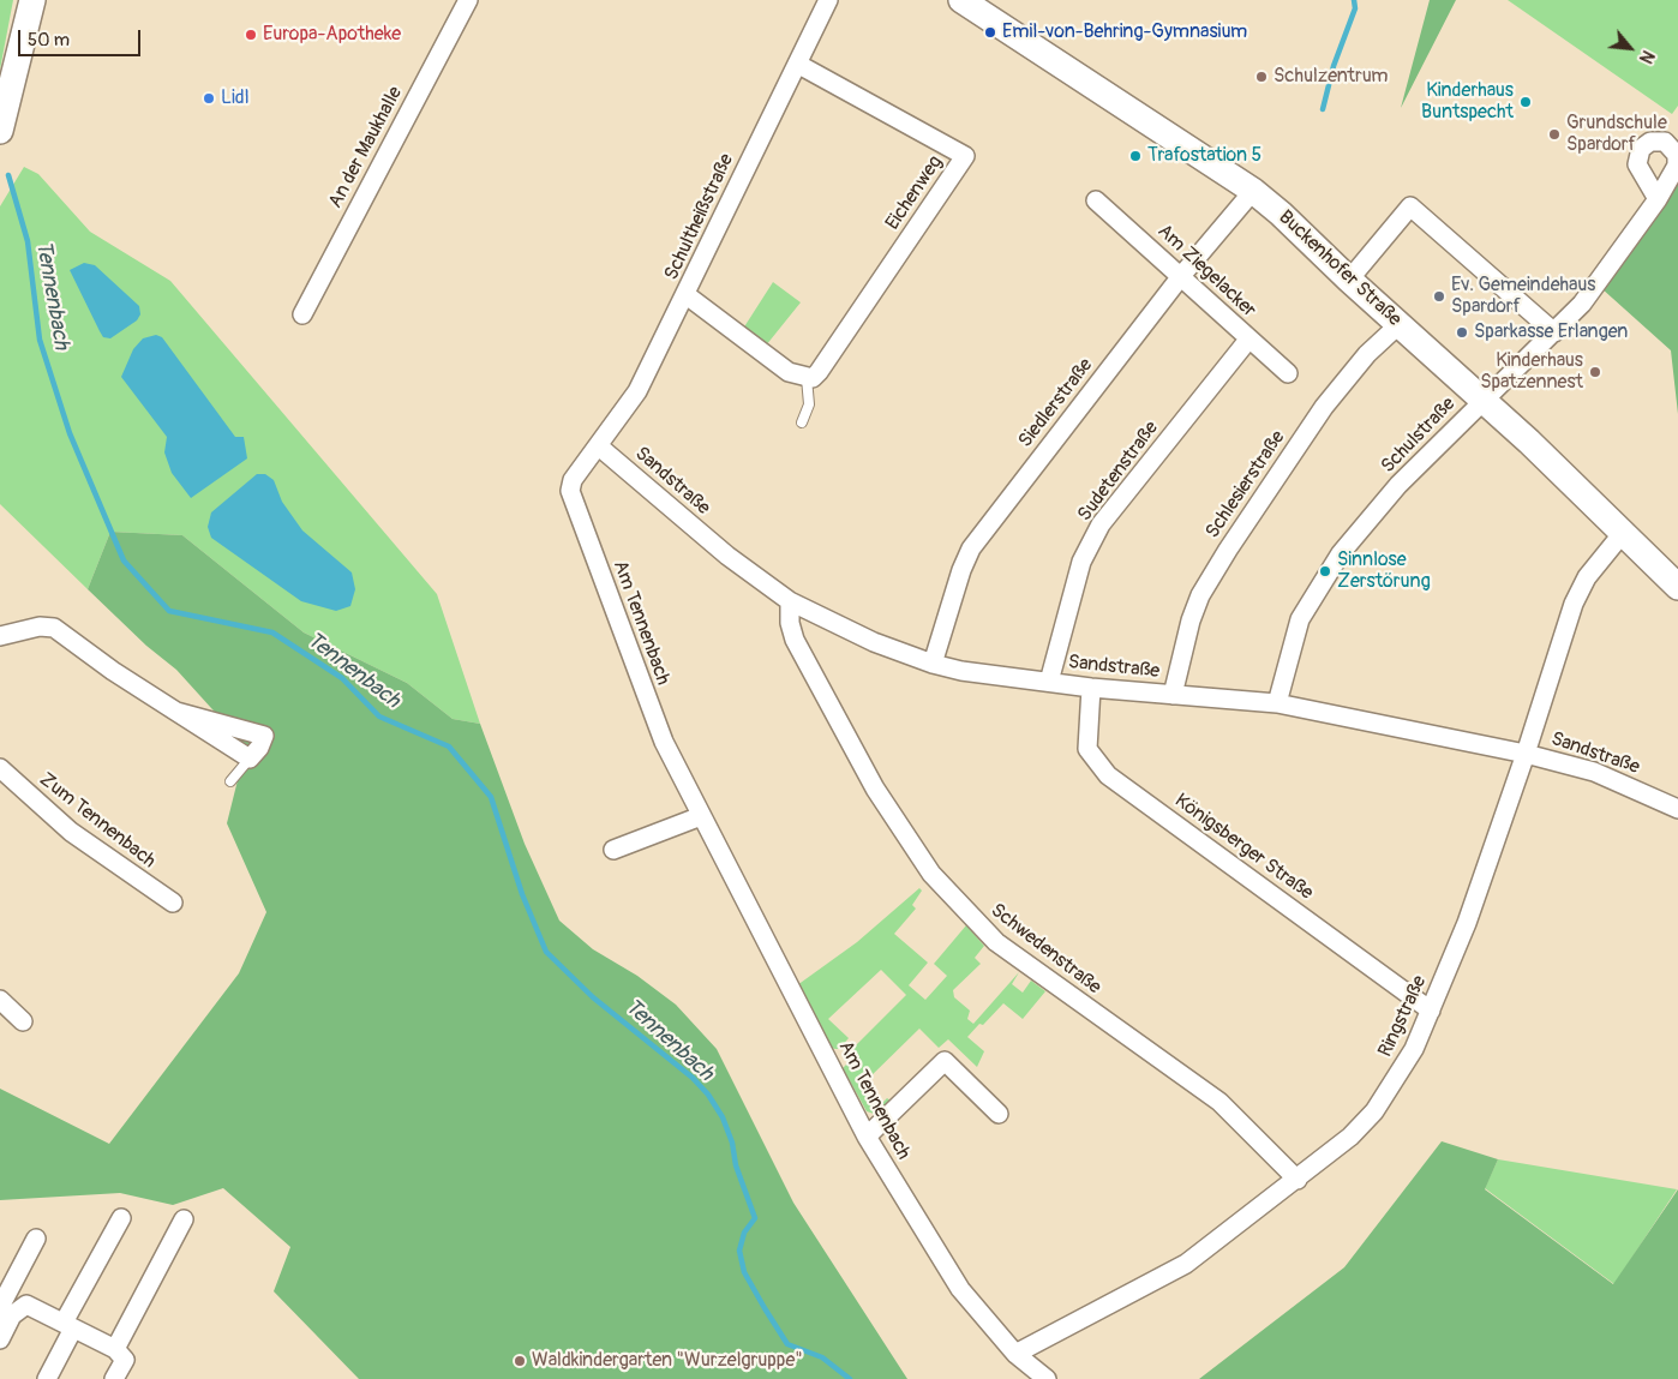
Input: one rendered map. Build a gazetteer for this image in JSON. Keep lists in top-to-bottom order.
{
  "streets": {
    "street": [
      "An der Maukhalle",
      "Eichenweg",
      "Schultheißstraße",
      "Buckenhofer Straße",
      "Am Ziegelacker",
      "Siedlerstraße",
      "Schulstraße",
      "Sudetenstraße",
      "Sandstraße",
      "Schlesierstraße",
      "Am Tennenbach",
      "Zum Tennenbach",
      "Königsberger Straße",
      "Schwedenstraße",
      "Ringstraße"
    ]
  },
  "crossings": [
    ["Eichenweg", "Schultheißstraße"],
    ["Schultheißstraße", "Sandstraße"],
    ["Schultheißstraße", "Am Tennenbach"],
    ["Buckenhofer Straße", "Siedlerstraße"],
    ["Buckenhofer Straße", "Schulstraße"],
    ["Buckenhofer Straße", "Schlesierstraße"],
    ["Buckenhofer Straße", "Ringstraße"],
    ["Am Ziegelacker", "Siedlerstraße"],
    ["Am Ziegelacker", "Sudetenstraße"],
    ["Siedlerstraße", "Sandstraße"],
    ["Schulstraße", "Sandstraße"],
    ["Sudetenstraße", "Sandstraße"],
    ["Sandstraße", "Schlesierstraße"],
    ["Sandstraße", "Am Tennenbach"],
    ["Sandstraße", "Königsberger Straße"],
    ["Sandstraße", "Schwedenstraße"],
    ["Sandstraße", "Ringstraße"],
    ["Am Tennenbach", "Ringstraße"],
    ["Königsberger Straße", "Ringstraße"],
    ["Schwedenstraße", "Ringstraße"]
  ],
  "water": ["Tennenbach"],
  "places": [
    "Emil-von-Behring-Gymnasium",
    "Europa-Apotheke",
    "Schulzentrum",
    "Lidl",
    "Kinderhaus Buntspecht",
    "Grundschule Spardorf",
    "Trafostation 5",
    "Ev. Gemeindehaus Spardorf",
    "Sparkasse Erlangen",
    "Kinderhaus Spatzennest",
    "Sinnlose Zerstörung",
    "Waldkindergarten \"Wurzelgruppe\""
  ],
  "scale_bar": "50 m",
  "north": "bottom right"
}
